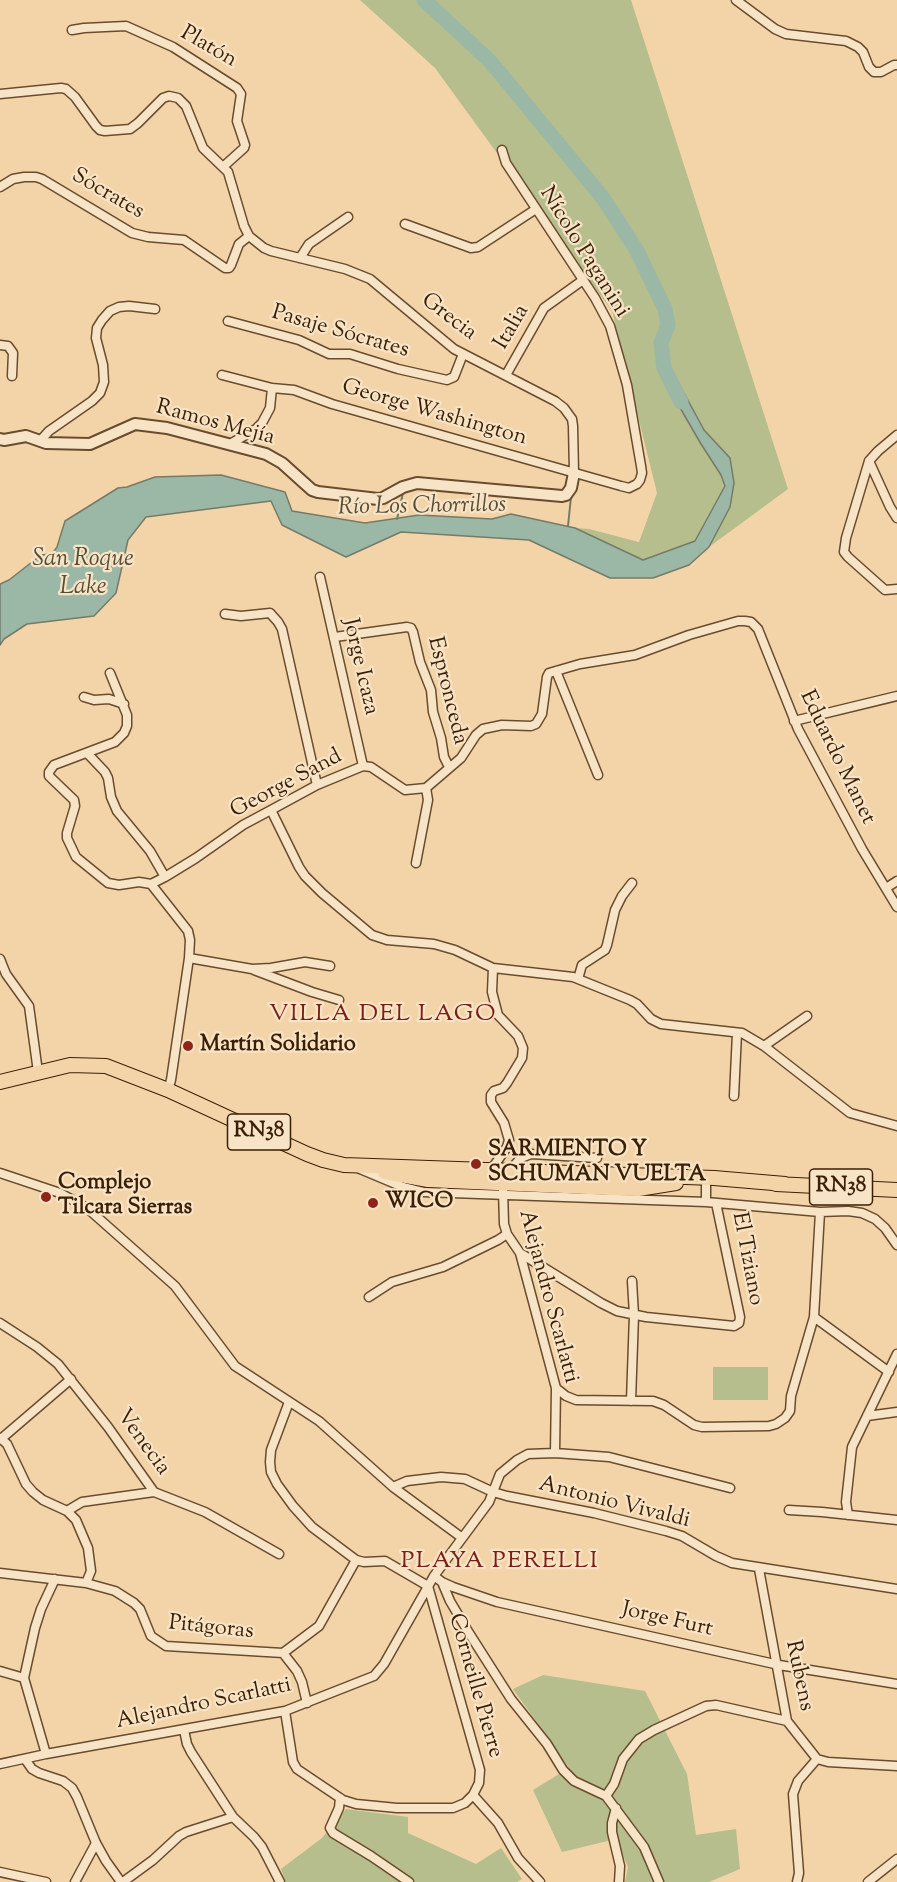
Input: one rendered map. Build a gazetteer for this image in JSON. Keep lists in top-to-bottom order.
{
  "streets": {
    "main road": ["RN38"],
    "street": [
      "Platón",
      "Sócrates",
      "Nícolo Paganini",
      "Grecia",
      "Italia",
      "Pasaje Sócrates",
      "George Washington",
      "Ramos Mejía",
      "Jorge Icaza",
      "Espronceda",
      "Eduardo Manet",
      "George Sand",
      "El Tiziano",
      "Alejandro Scarlatti",
      "Venecia",
      "Antonio Vivaldi",
      "Jorge Furt",
      "Pitágoras",
      "Rubens",
      "Corneille Pierre"
    ]
  },
  "crossings": [
    ["Sócrates", "Grecia"],
    ["Nícolo Paganini", "Italia"],
    ["Nícolo Paganini", "George Washington"],
    ["Grecia", "Italia"],
    ["Grecia", "Pasaje Sócrates"],
    ["Grecia", "George Washington"],
    ["Grecia", "Ramos Mejía"],
    ["George Washington", "Ramos Mejía"],
    ["Jorge Icaza", "Espronceda"],
    ["Jorge Icaza", "George Sand"],
    ["RN38", "El Tiziano"],
    ["RN38", "Alejandro Scarlatti"],
    ["Alejandro Scarlatti", "Antonio Vivaldi"],
    ["Alejandro Scarlatti", "Jorge Furt"],
    ["Alejandro Scarlatti", "Pitágoras"],
    ["Alejandro Scarlatti", "Corneille Pierre"],
    ["Antonio Vivaldi", "Rubens"],
    ["Jorge Furt", "Rubens"]
  ],
  "districts": ["VILLA DEL LAGO", "PLAYA PERELLI"],
  "water": ["Río Los Chorrillos", "San Roque Lake"],
  "places": [
    "Martín Solidario",
    "SARMIENTO Y SCHUMAN VUELTA",
    "Complejo Tilcara Sierras",
    "WICO"
  ]
}
